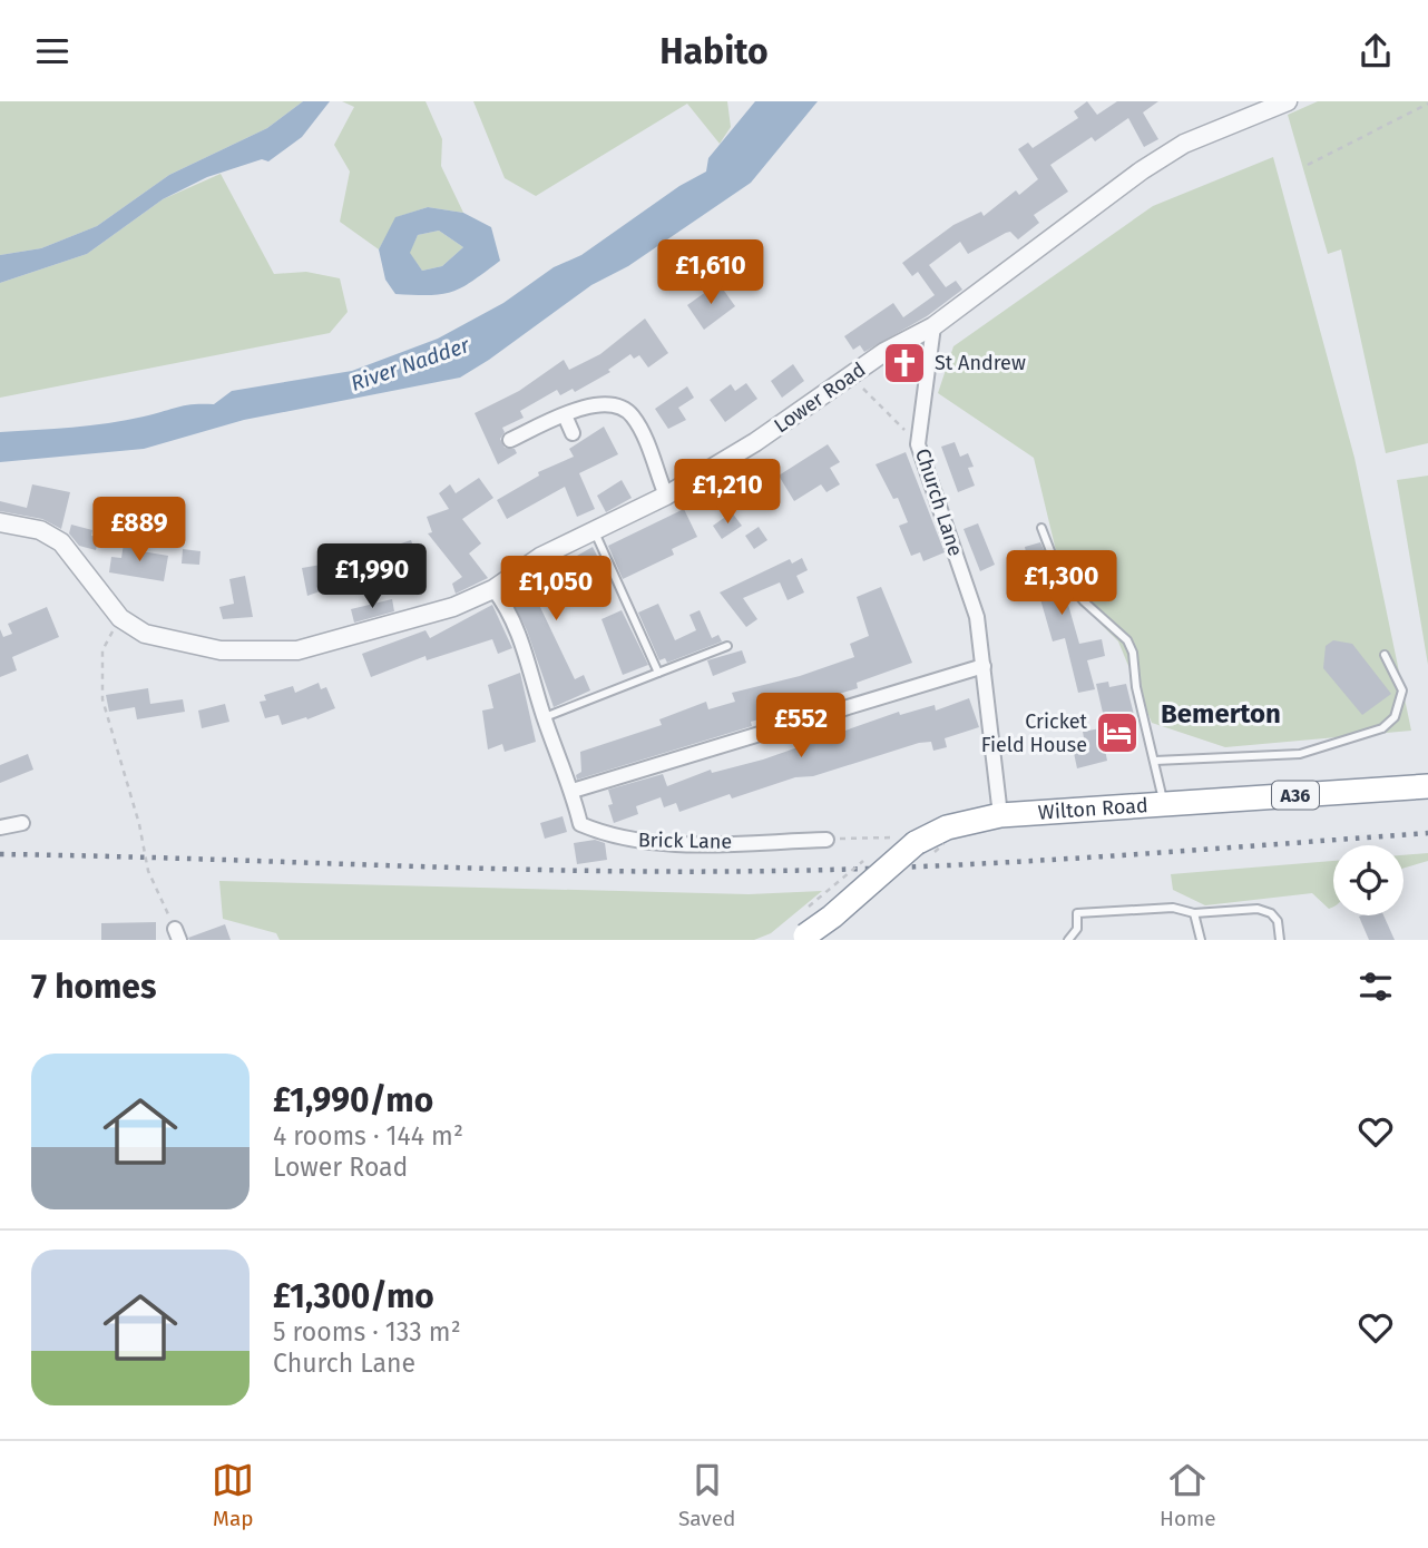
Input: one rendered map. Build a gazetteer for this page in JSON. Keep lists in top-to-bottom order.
{
  "streets": {
    "highway": ["A36", "Wilton Road"],
    "street": ["Lower Road", "Church Lane", "Brick Lane"]
  },
  "crossings": [
    ["Lower Road", "Church Lane"],
    ["Church Lane", "Wilton Road"]
  ],
  "districts": ["Bemerton"],
  "water": ["River Nadder"],
  "places": {
    "church": ["St Andrew"],
    "hotel": ["Cricket Field House"]
  },
  "page": {
    "header": "Habito",
    "price": [
      "£1,610",
      "£1,210",
      "£889",
      "£1,990",
      "£1,300",
      "£1,050",
      "£552"
    ],
    "heading": "7 homes",
    "list": [
      {
        "name": "£1,990/mo",
        "note": "4 rooms · 144 m² · Lower Road"
      },
      {
        "name": "£1,300/mo",
        "note": "5 rooms · 133 m² · Church Lane"
      }
    ],
    "tabs": ["Map", "Saved", "Home"]
  }
}
